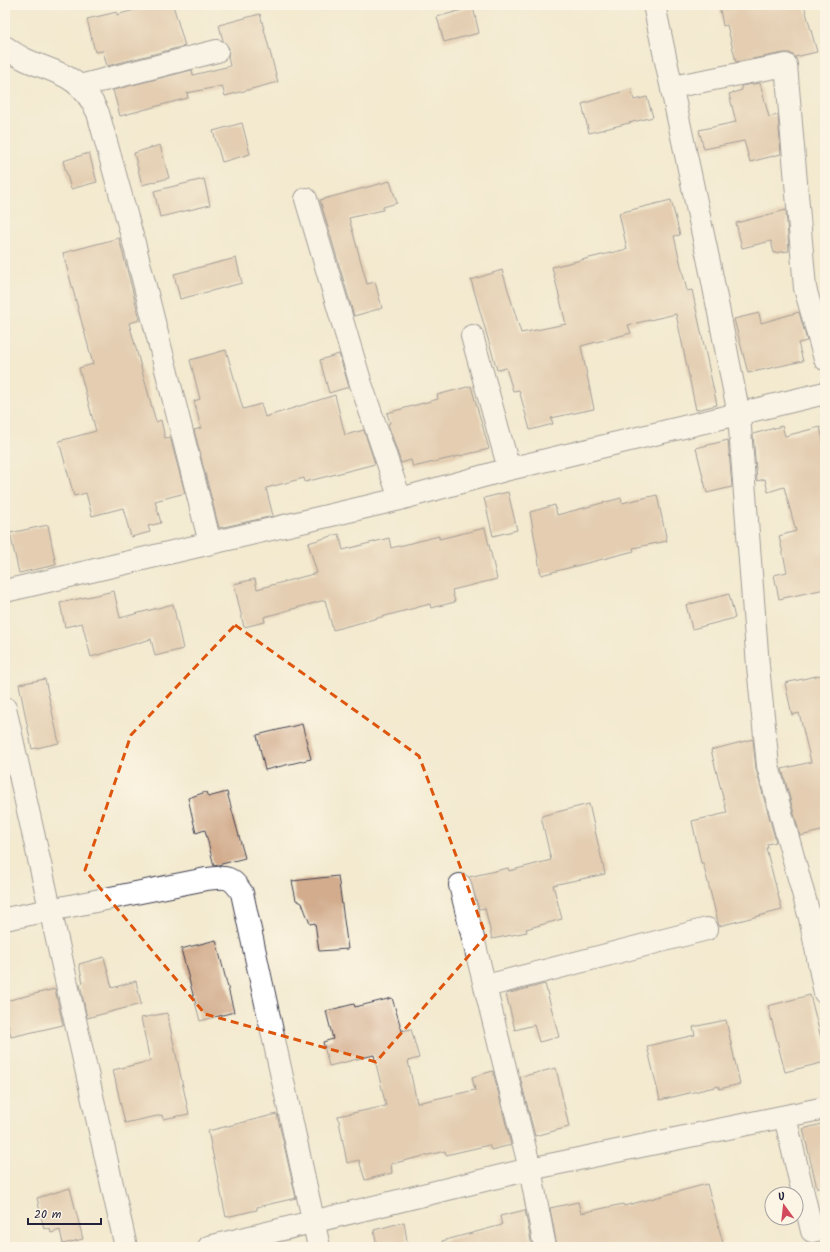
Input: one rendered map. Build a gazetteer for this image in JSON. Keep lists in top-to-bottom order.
{
  "scale_bar": "20 m",
  "north": "top"
}
